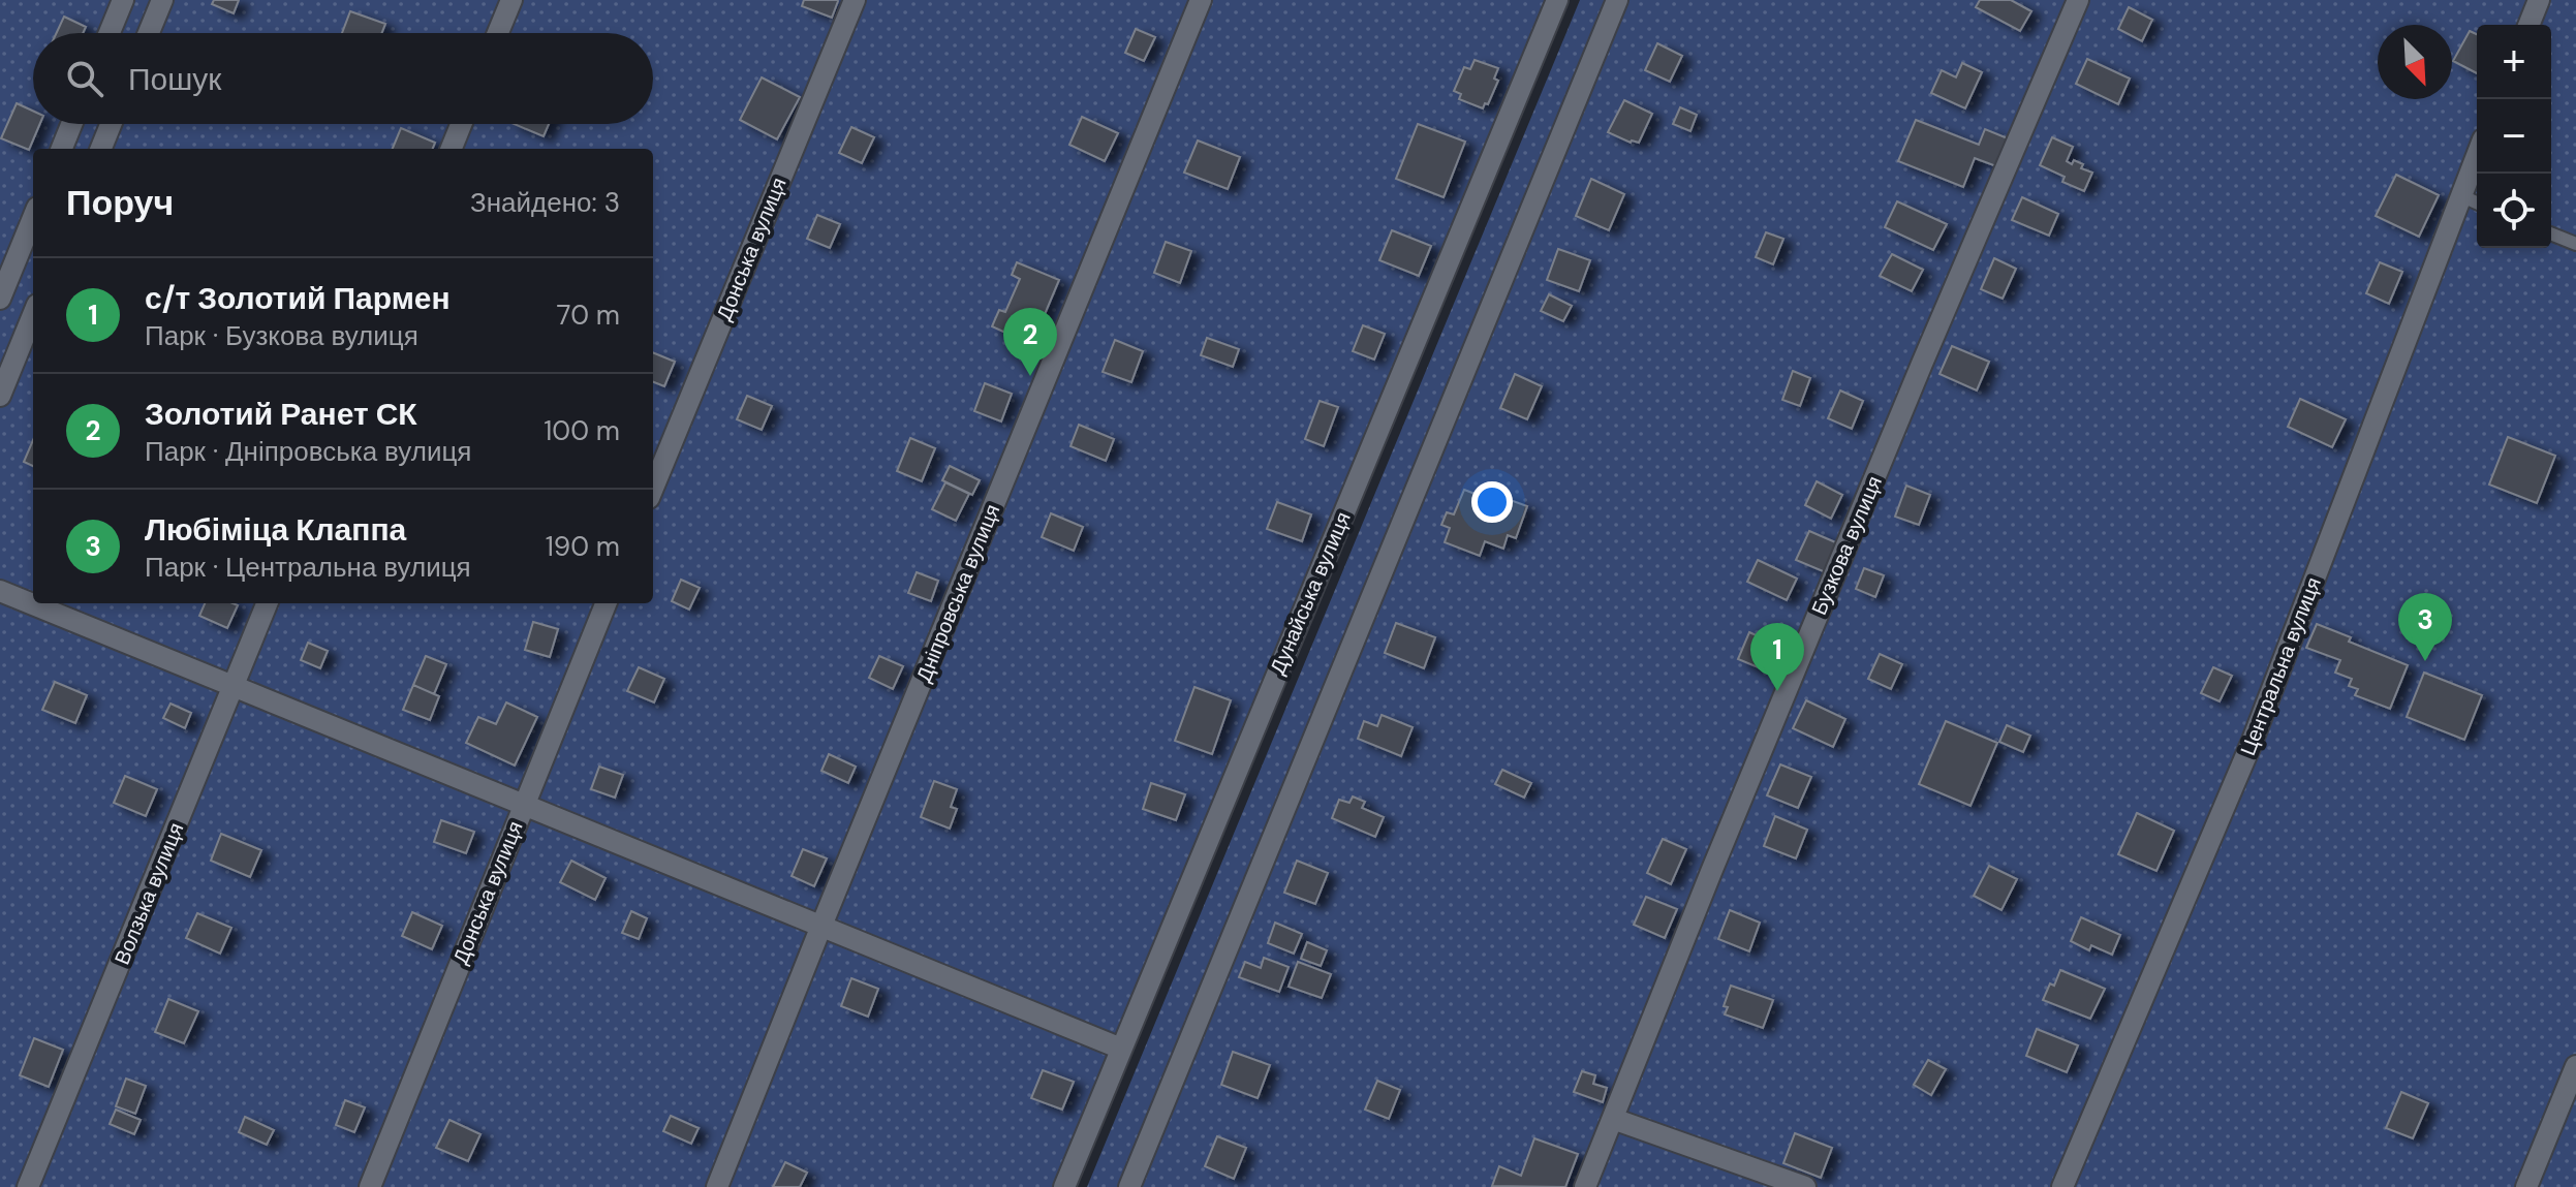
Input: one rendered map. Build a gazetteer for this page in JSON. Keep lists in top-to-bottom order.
{
  "streets": {
    "street": [
      "Донська вулиця",
      "Бузкова вулиця",
      "Дніпровська вулиця",
      "Дунайська вулиця",
      "Центральна вулиця",
      "Волзька вулиця"
    ]
  },
  "north": "bottom right",
  "page": {
    "map_buttons": ["+", "−"],
    "search": "Пошук",
    "heading": ["Поруч", "Знайдено: 3"],
    "list": [
      {
        "mark": "1",
        "name": "с/т Золотий Пармен",
        "note": "Парк · Бузкова вулиця",
        "value": "70 m"
      },
      {
        "mark": "2",
        "name": "Золотий Ранет СК",
        "note": "Парк · Дніпровська вулиця",
        "value": "100 m"
      },
      {
        "mark": "3",
        "name": "Любіміца Клаппа",
        "note": "Парк · Центральна вулиця",
        "value": "190 m"
      }
    ],
    "pins": ["2", "3", "1"]
  }
}
